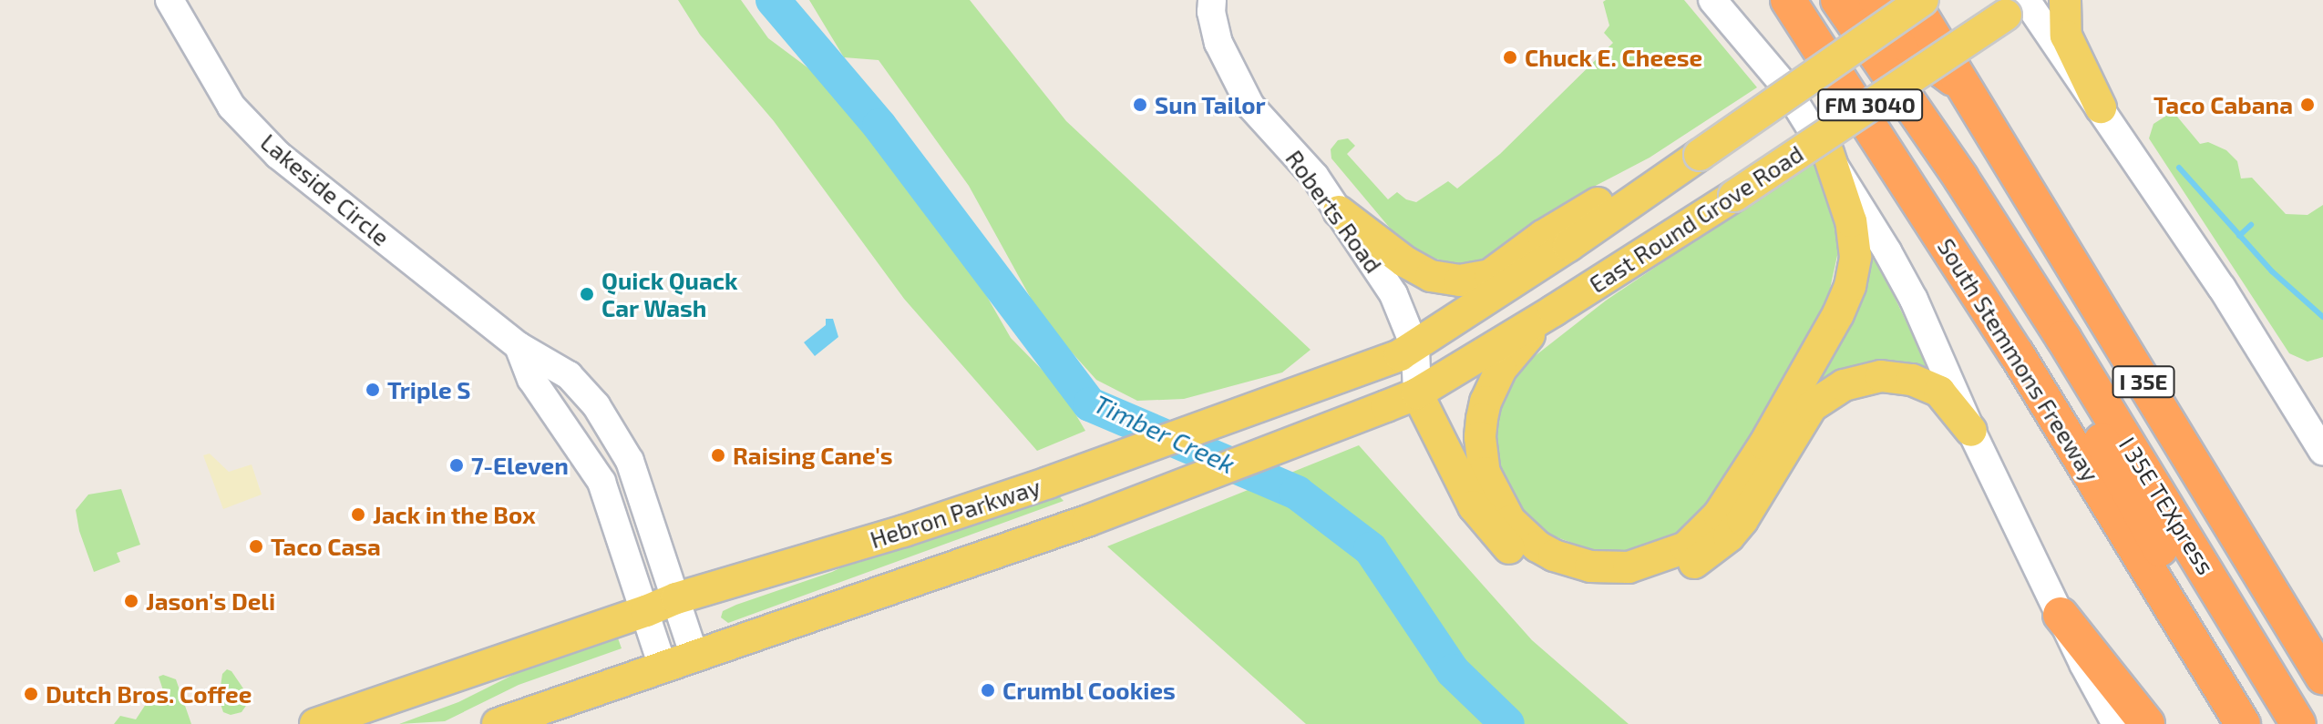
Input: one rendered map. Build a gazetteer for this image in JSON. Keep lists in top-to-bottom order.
{
  "streets": {
    "highway": ["South Stemmons Freeway", "I 35E", "I 35E TEXpress"],
    "main road": [
      "FM 3040",
      "Lakeside Circle",
      "Roberts Road",
      "East Round Grove Road",
      "Hebron Parkway"
    ]
  },
  "crossings": [
    ["Lakeside Circle", "Hebron Parkway"],
    ["Roberts Road", "Hebron Parkway"],
    ["East Round Grove Road", "Hebron Parkway"]
  ],
  "water": ["Timber Creek"],
  "places": [
    "Chuck E. Cheese",
    "Sun Tailor",
    "Taco Cabana",
    "Quick Quack Car Wash",
    "Triple S",
    "Raising Cane's",
    "7-Eleven",
    "Jack in the Box",
    "Taco Casa",
    "Jason's Deli",
    "Crumbl Cookies",
    "Dutch Bros. Coffee"
  ]
}
